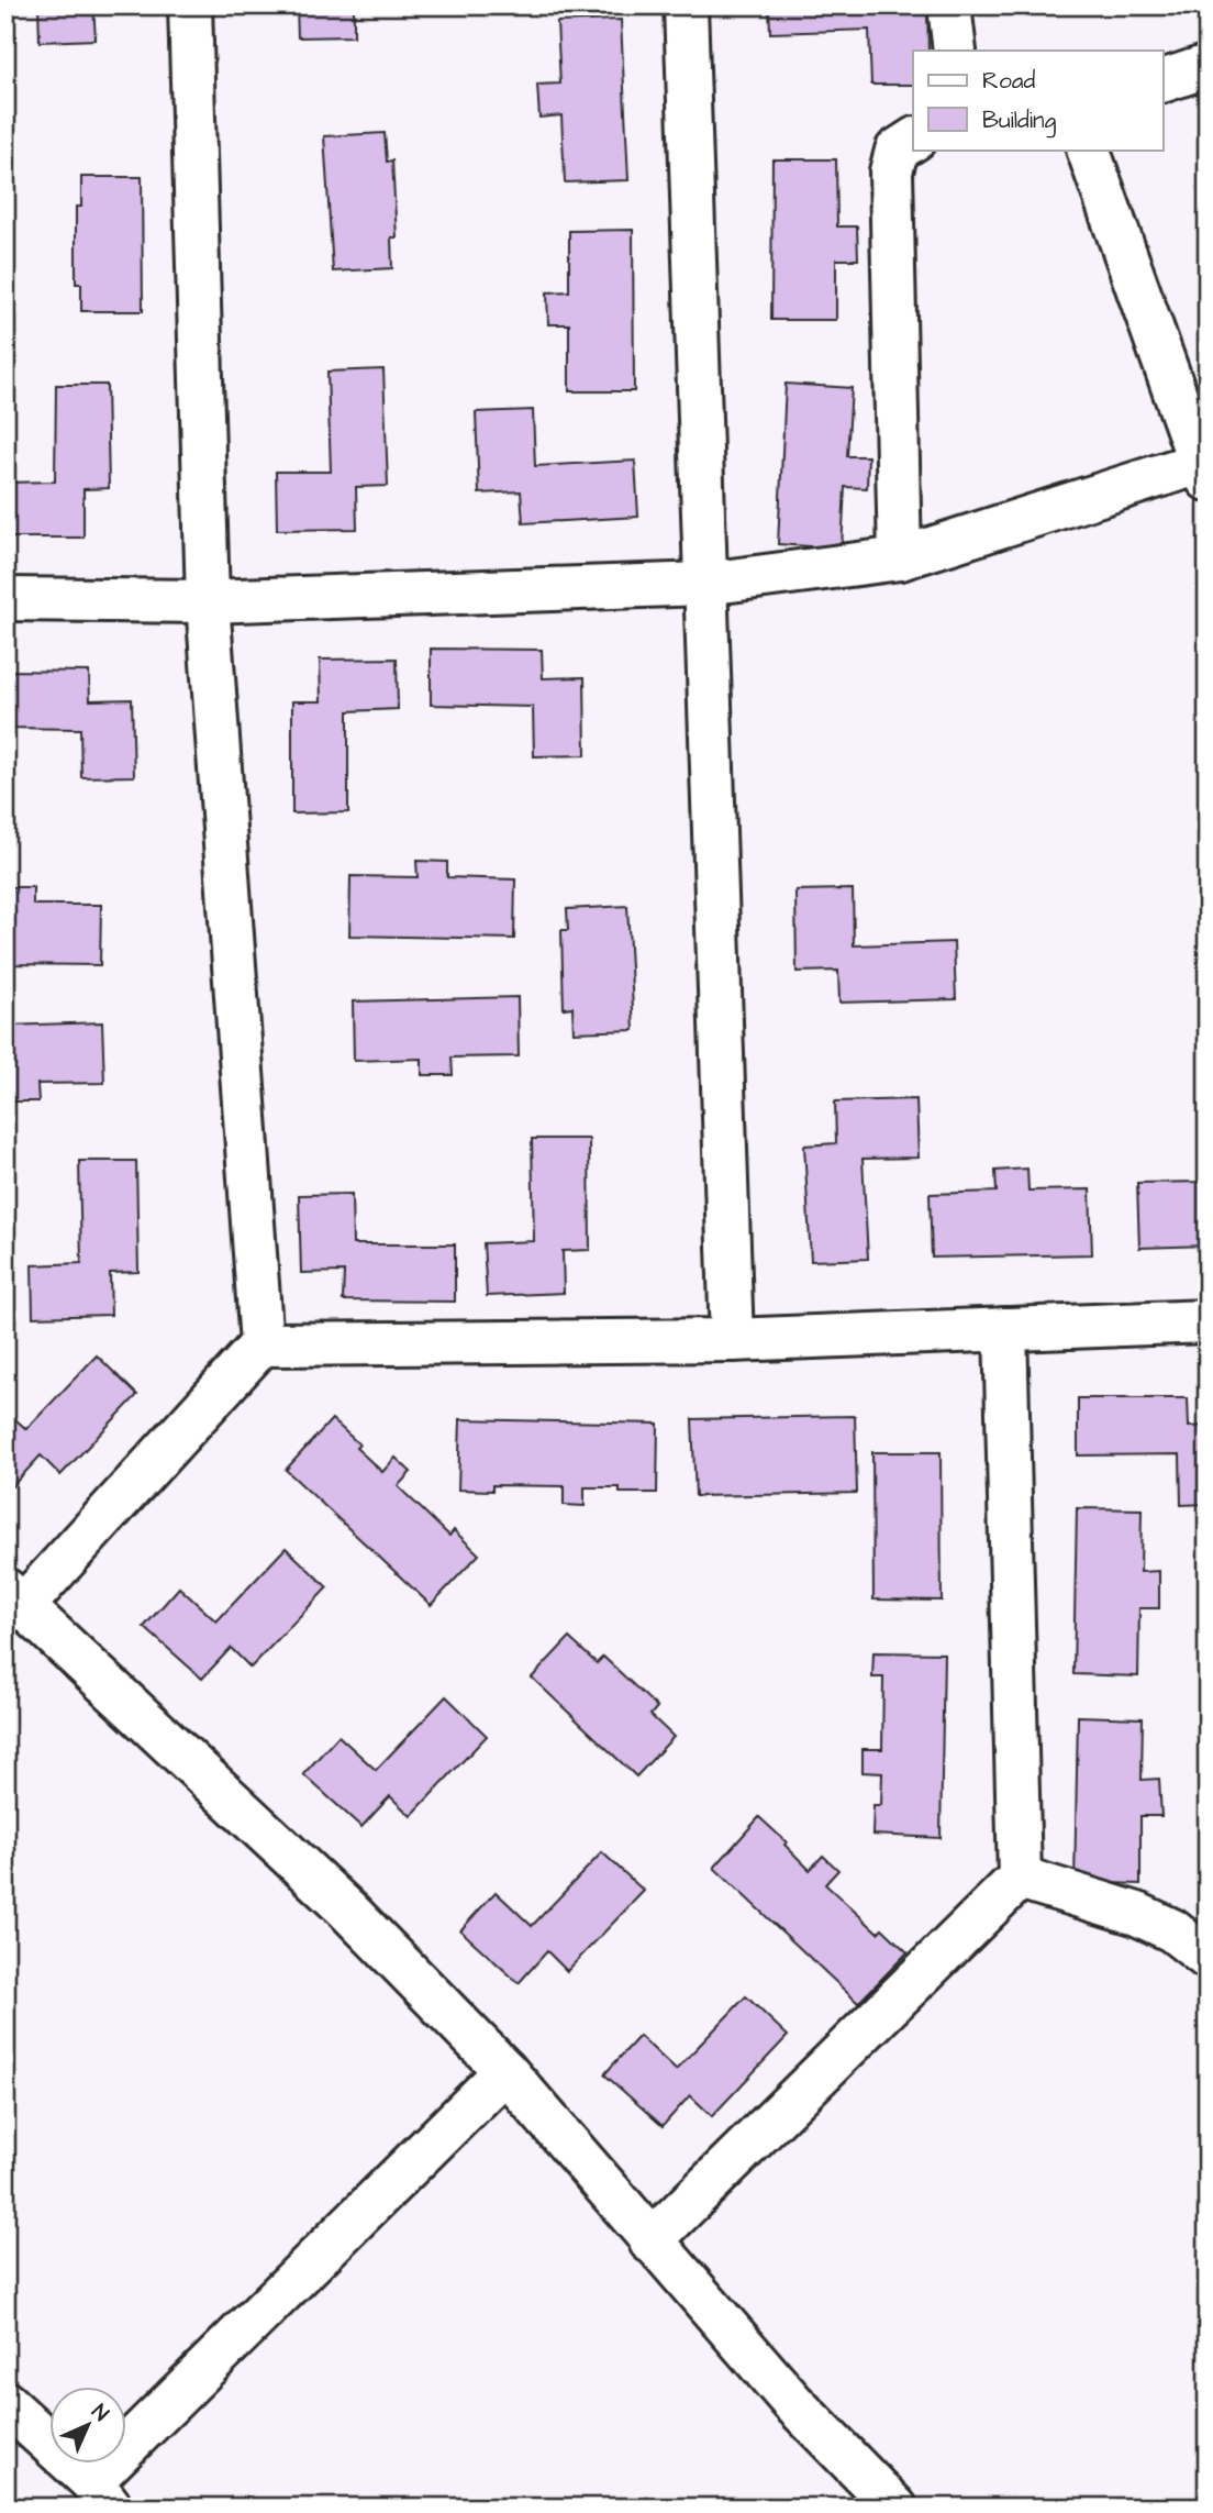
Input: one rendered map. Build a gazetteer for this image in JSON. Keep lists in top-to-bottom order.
{
  "legend": ["Road", "Building"],
  "north": "top right"
}
